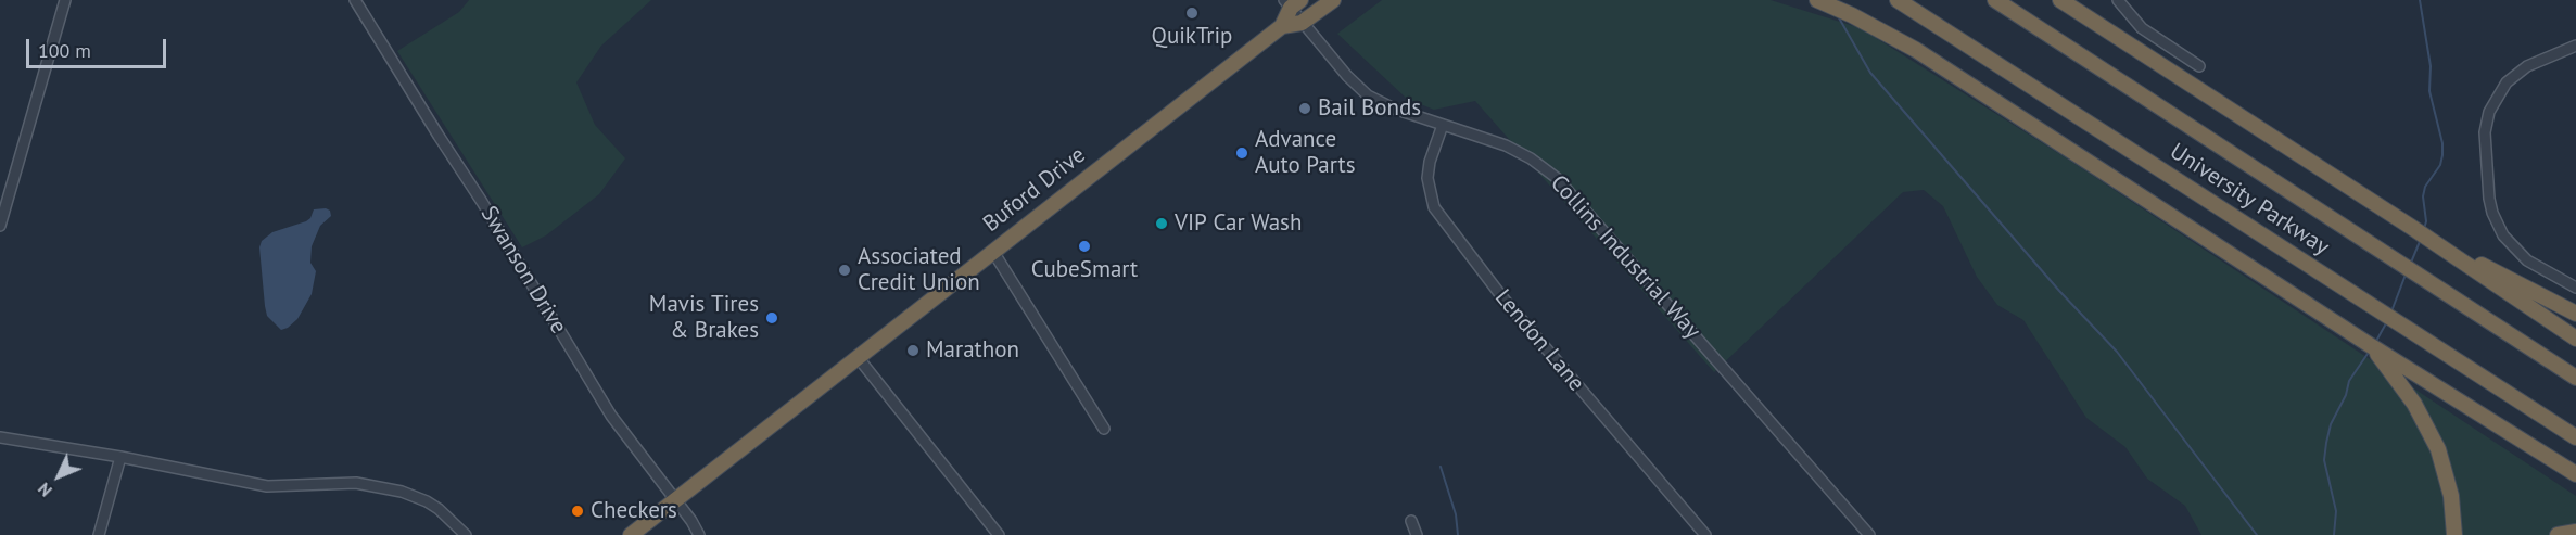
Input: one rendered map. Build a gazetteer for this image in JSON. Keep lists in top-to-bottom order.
{
  "streets": {
    "highway": ["Buford Drive", "University Parkway"],
    "street": ["Collins Industrial Way", "Swanson Drive", "Lendon Lane"]
  },
  "crossings": [
    ["Buford Drive", "Collins Industrial Way"],
    ["Buford Drive", "Swanson Drive"],
    ["Collins Industrial Way", "Lendon Lane"]
  ],
  "places": [
    "QuikTrip",
    "Bail Bonds",
    "Advance Auto Parts",
    "VIP Car Wash",
    "CubeSmart",
    "Associated Credit Union",
    "Mavis Tires & Brakes",
    "Marathon",
    "Checkers"
  ],
  "scale_bar": "100 m",
  "north": "bottom left"
}
